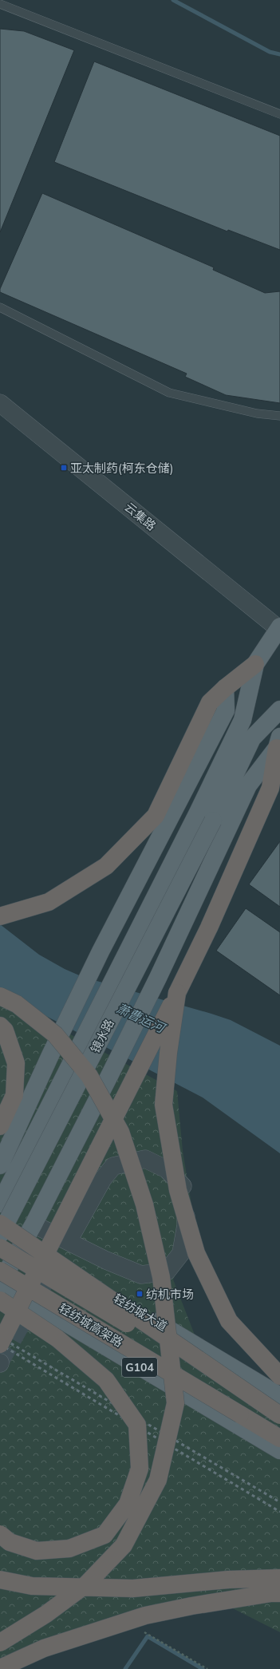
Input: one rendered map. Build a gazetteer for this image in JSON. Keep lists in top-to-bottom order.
{
  "streets": {
    "highway": ["轻纺城高架路"],
    "main road": ["镜水路", "轻纺城大道", "G104"],
    "street": ["云集路"]
  },
  "water": ["萧曹运河"],
  "places": {
    "transit": ["亚太制药(柯东仓储)", "纺机市场"]
  }
}
